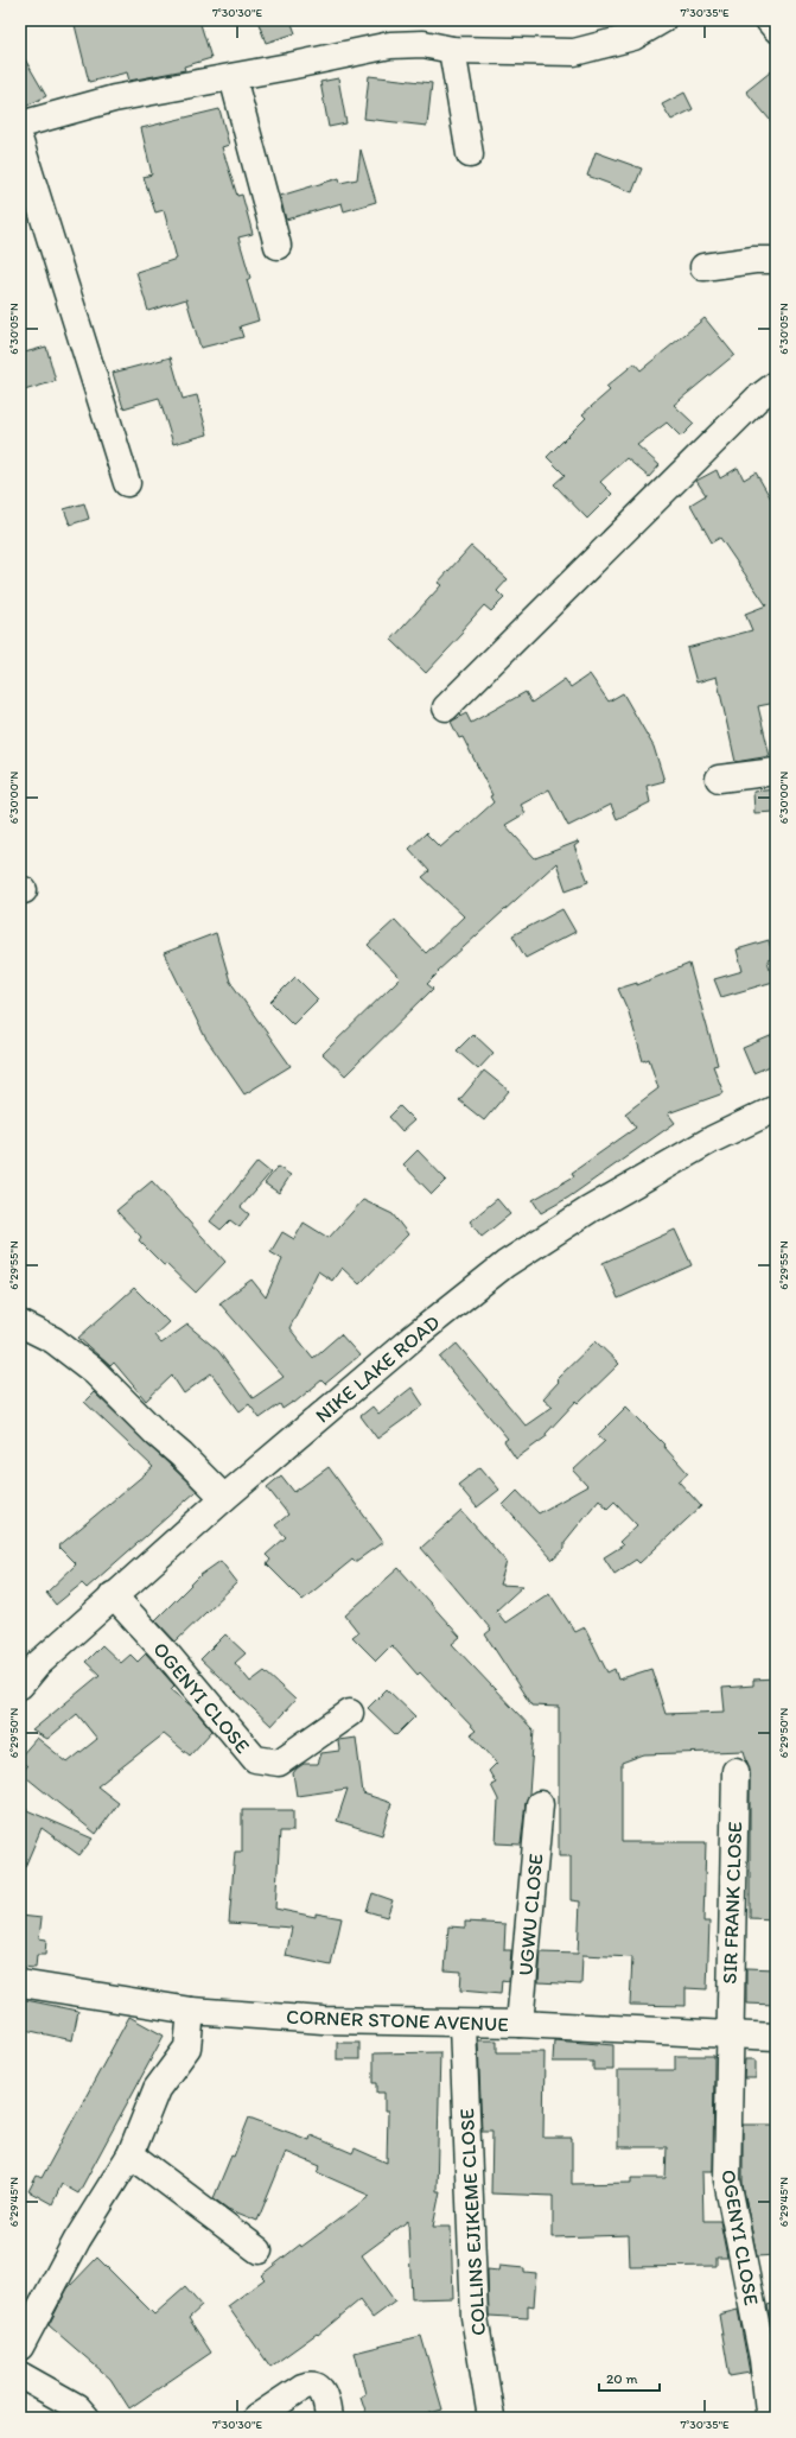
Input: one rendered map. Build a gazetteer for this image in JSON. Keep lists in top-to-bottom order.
{
  "streets": {
    "street": [
      "NIKE LAKE ROAD",
      "OGENYI CLOSE",
      "SIR FRANK CLOSE",
      "UGWU CLOSE",
      "CORNER STONE AVENUE",
      "COLLINS EJIKEME CLOSE"
    ]
  },
  "crossings": [
    ["NIKE LAKE ROAD", "OGENYI CLOSE"],
    ["OGENYI CLOSE", "SIR FRANK CLOSE"],
    ["OGENYI CLOSE", "CORNER STONE AVENUE"],
    ["SIR FRANK CLOSE", "CORNER STONE AVENUE"],
    ["UGWU CLOSE", "CORNER STONE AVENUE"],
    ["CORNER STONE AVENUE", "COLLINS EJIKEME CLOSE"]
  ],
  "scale_bar": "20 m",
  "coordinates": [
    "7°30'30\"E",
    "7°30'35\"E",
    "6°30'05\"N",
    "6°30'00\"N",
    "6°29'55\"N",
    "6°29'50\"N",
    "6°29'45\"N"
  ]
}
